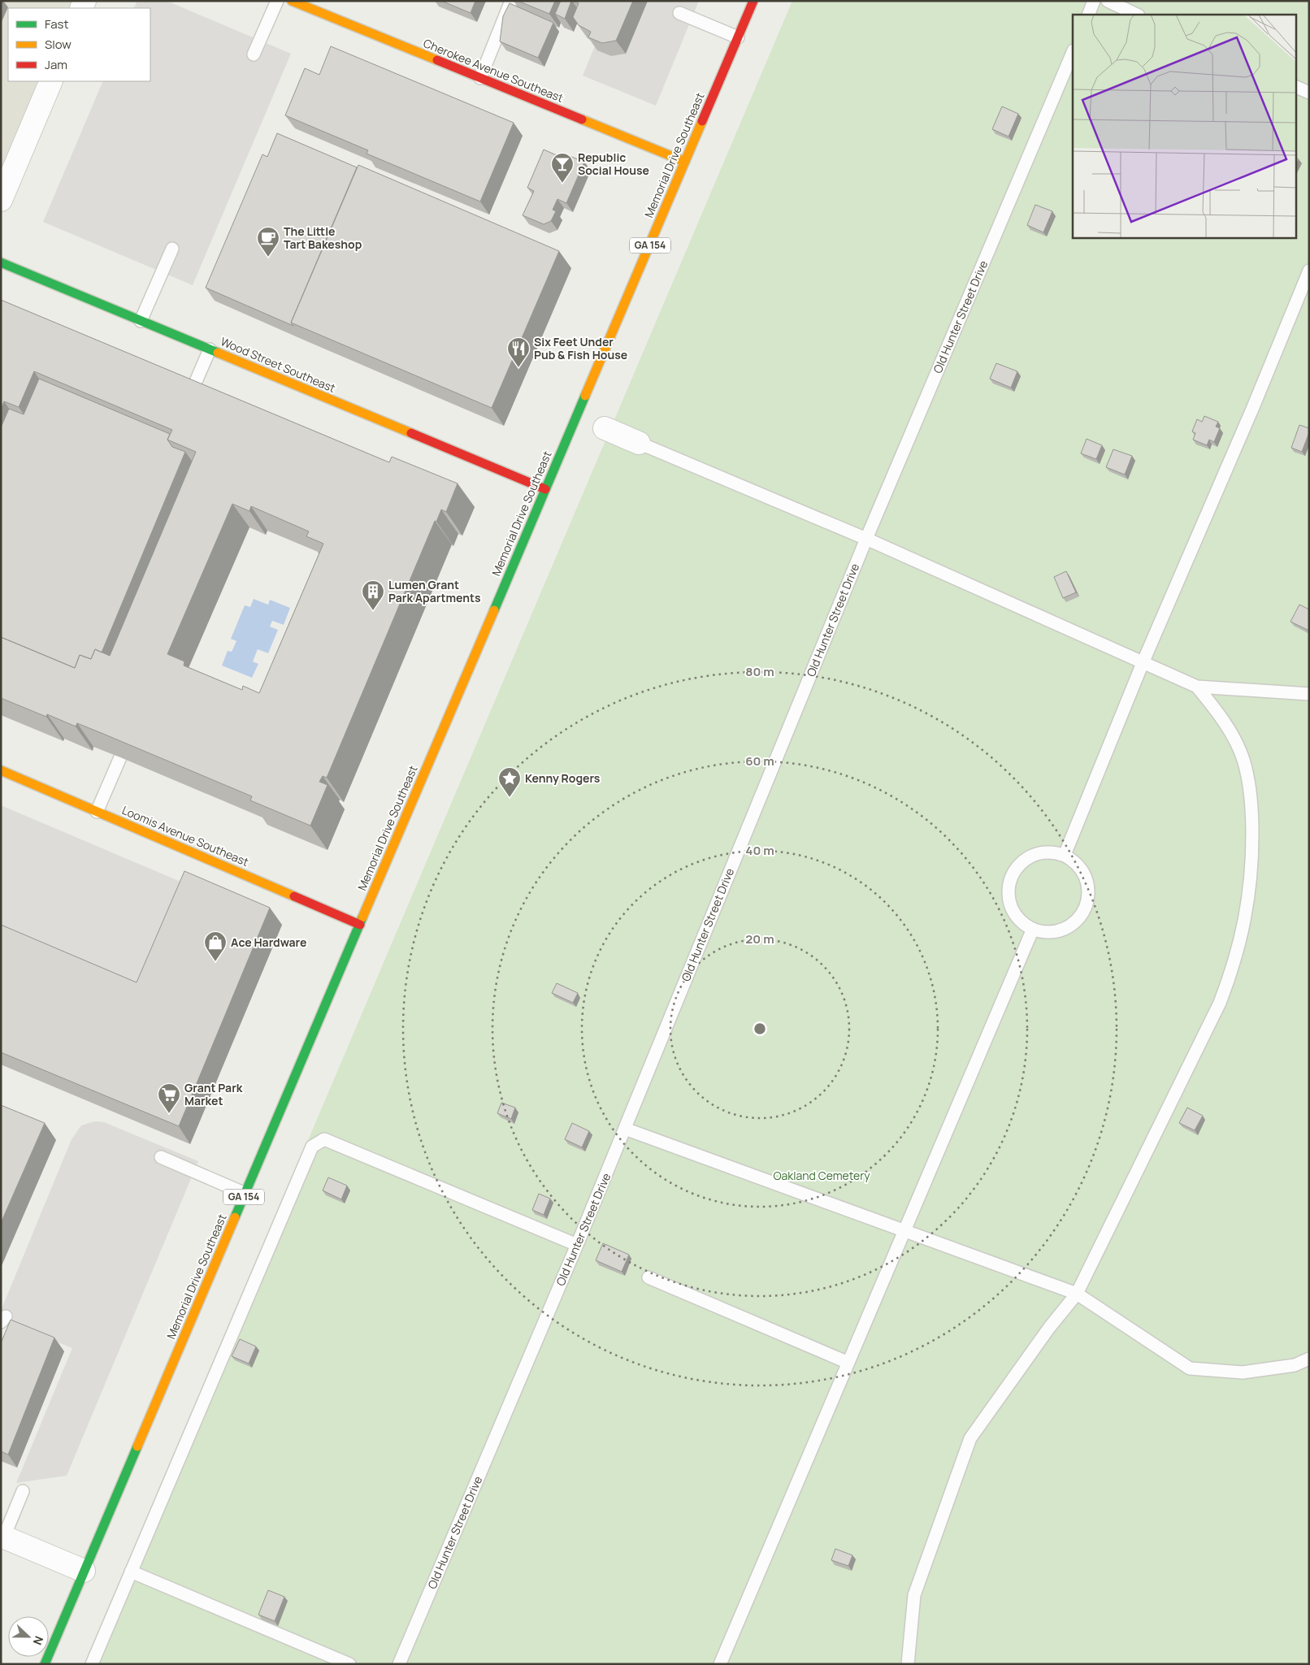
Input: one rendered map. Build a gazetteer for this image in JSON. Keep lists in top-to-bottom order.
{
  "streets": {
    "main road": [
      "Cherokee Avenue Southeast",
      "Memorial Drive Southeast",
      "GA 154",
      "Wood Street Southeast",
      "Loomis Avenue Southeast"
    ],
    "lane": ["Old Hunter Street Drive"]
  },
  "crossings": [
    ["Cherokee Avenue Southeast", "Memorial Drive Southeast"],
    ["Memorial Drive Southeast", "Wood Street Southeast"],
    ["Memorial Drive Southeast", "Loomis Avenue Southeast"]
  ],
  "parks": ["Oakland Cemetery"],
  "places": {
    "bar": ["Republic Social House"],
    "cafe": ["The Little Tart Bakeshop"],
    "restaurant": ["Six Feet Under Pub & Fish House"],
    "building": ["Lumen Grant Park Apartments"],
    "place": ["Kenny Rogers"],
    "shop": ["Ace Hardware"],
    "supermarket": ["Grant Park Market"]
  },
  "legend": ["Fast", "Slow", "Jam"],
  "north": "right",
  "rings": [
    "80 m",
    "60 m",
    "40 m",
    "20 m"
  ]
}
